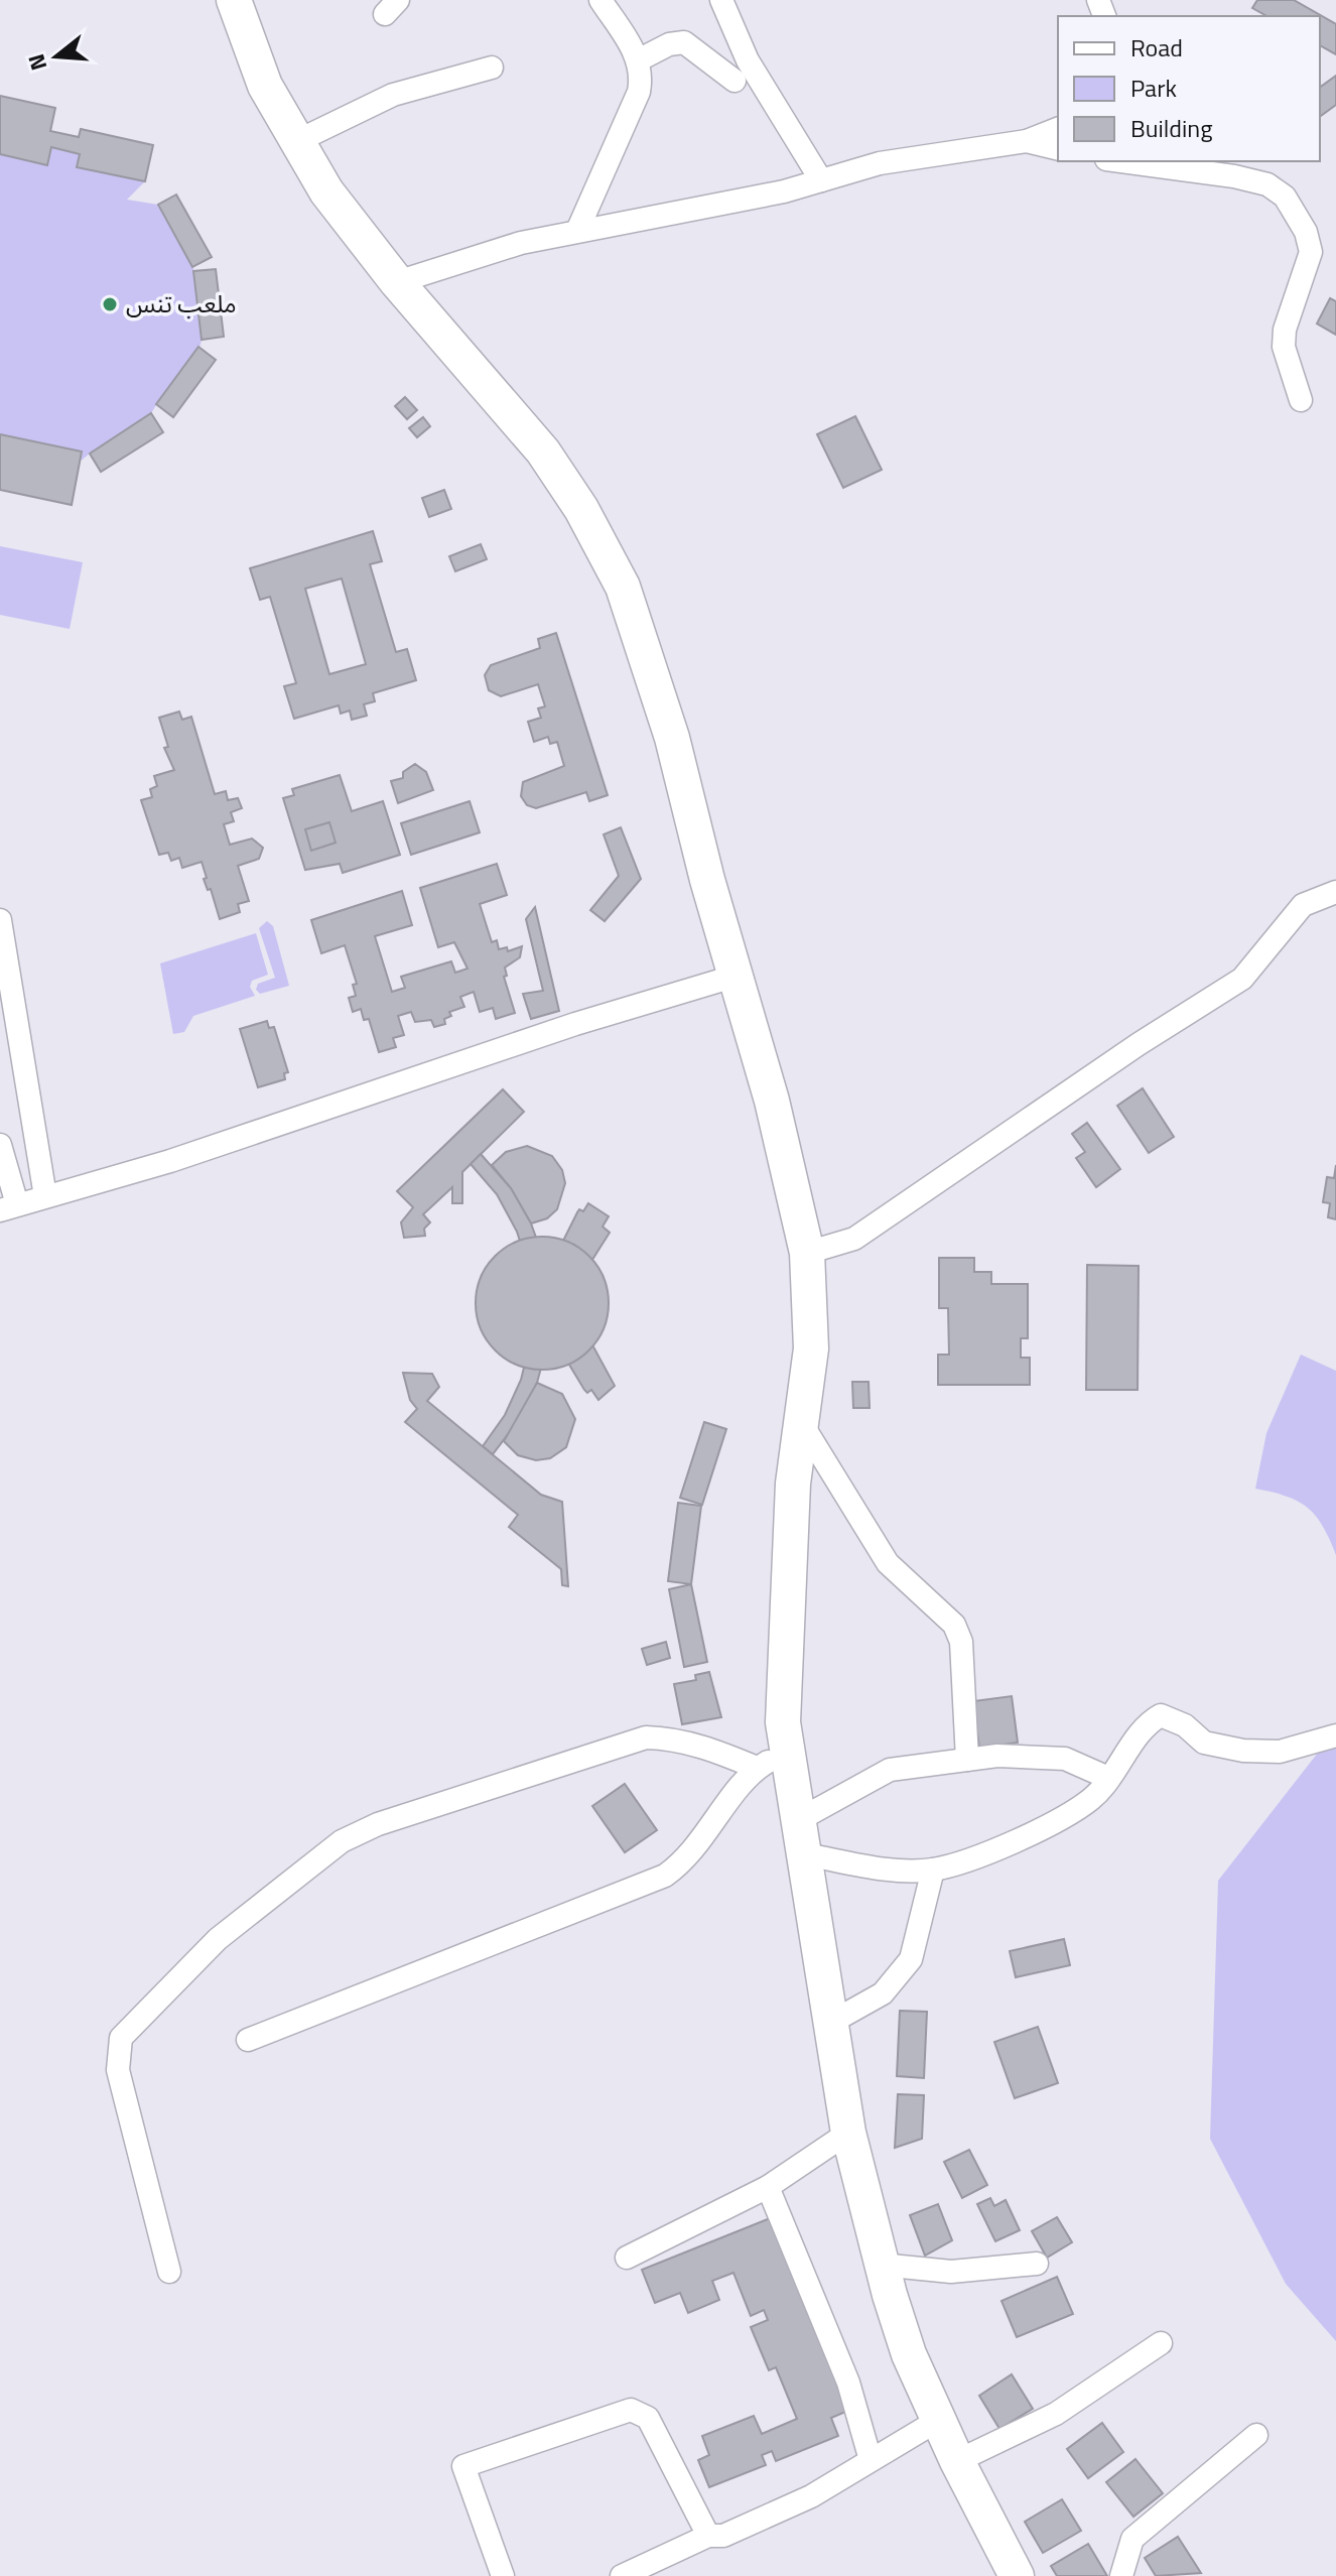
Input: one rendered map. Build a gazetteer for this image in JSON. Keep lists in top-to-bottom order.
{
  "places": ["ملعب تنس"],
  "legend": ["Road", "Park", "Building"],
  "north": "left"
}
